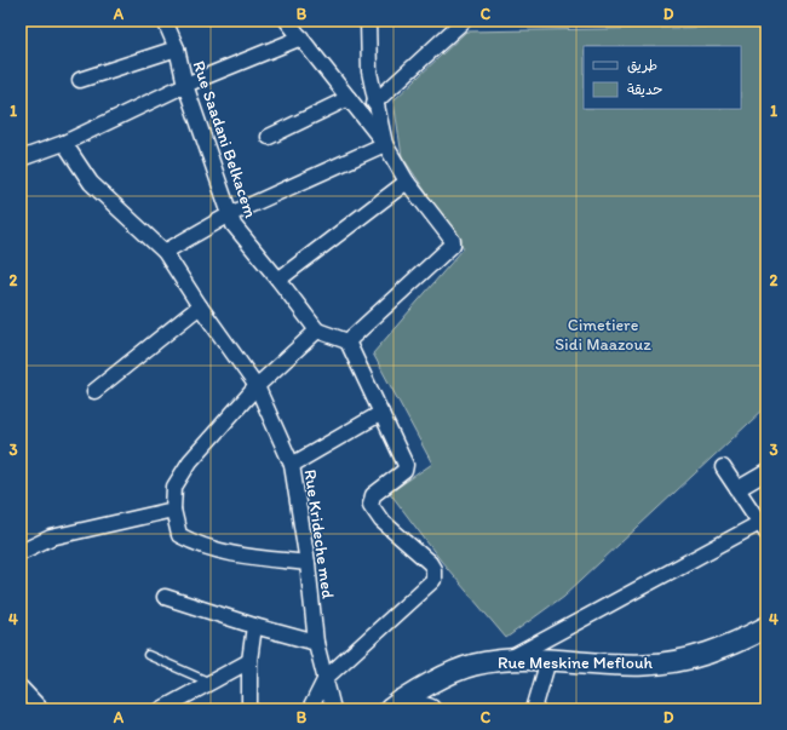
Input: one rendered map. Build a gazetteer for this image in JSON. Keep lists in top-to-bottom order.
{
  "streets": {
    "main road": ["Rue Meskine Meflouh"],
    "street": ["Rue Saadani Belkacem", "Rue Krideche med"]
  },
  "parks": ["Cimetiere Sidi Maazouz"],
  "legend": ["طريق", "حديقة"],
  "grid": {
    "columns": [
      "A",
      "B",
      "C",
      "D"
    ],
    "rows": [
      "1",
      "2",
      "3",
      "4"
    ]
  }
}
